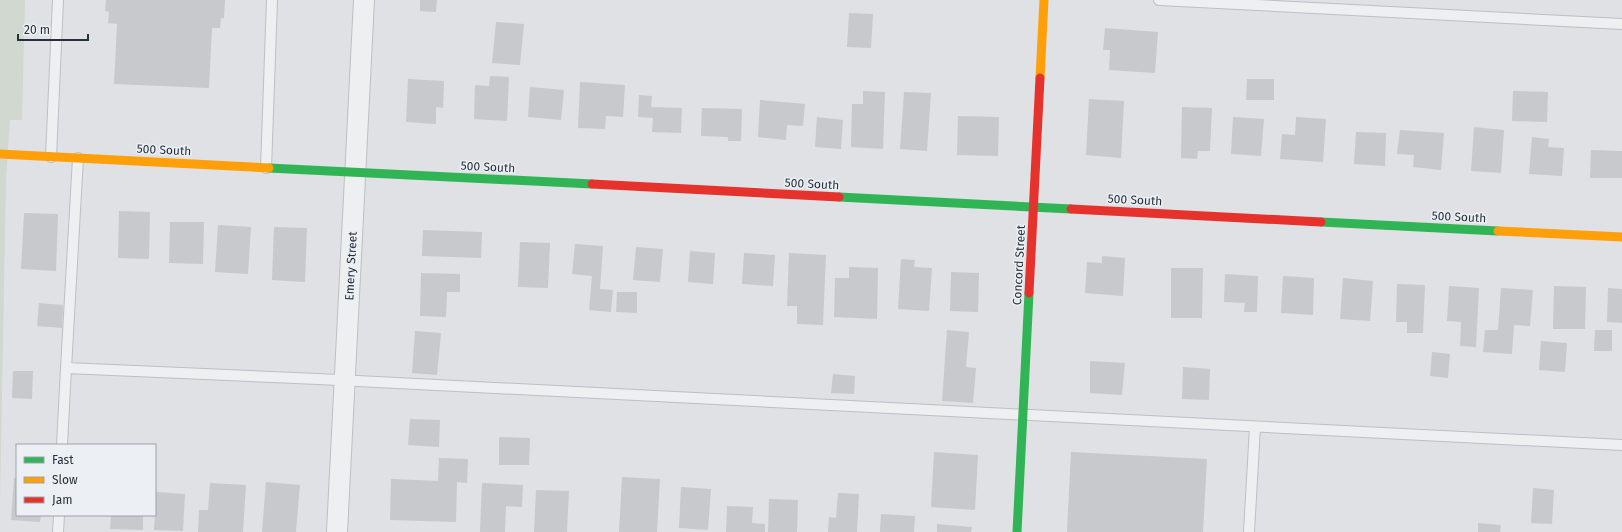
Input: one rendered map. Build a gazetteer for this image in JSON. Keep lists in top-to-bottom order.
{
  "streets": {
    "street": ["500 South", "Concord Street", "Emery Street"]
  },
  "crossings": [
    ["500 South", "Concord Street"],
    ["500 South", "Emery Street"]
  ],
  "legend": ["Fast", "Slow", "Jam"],
  "scale_bar": "20 m"
}
